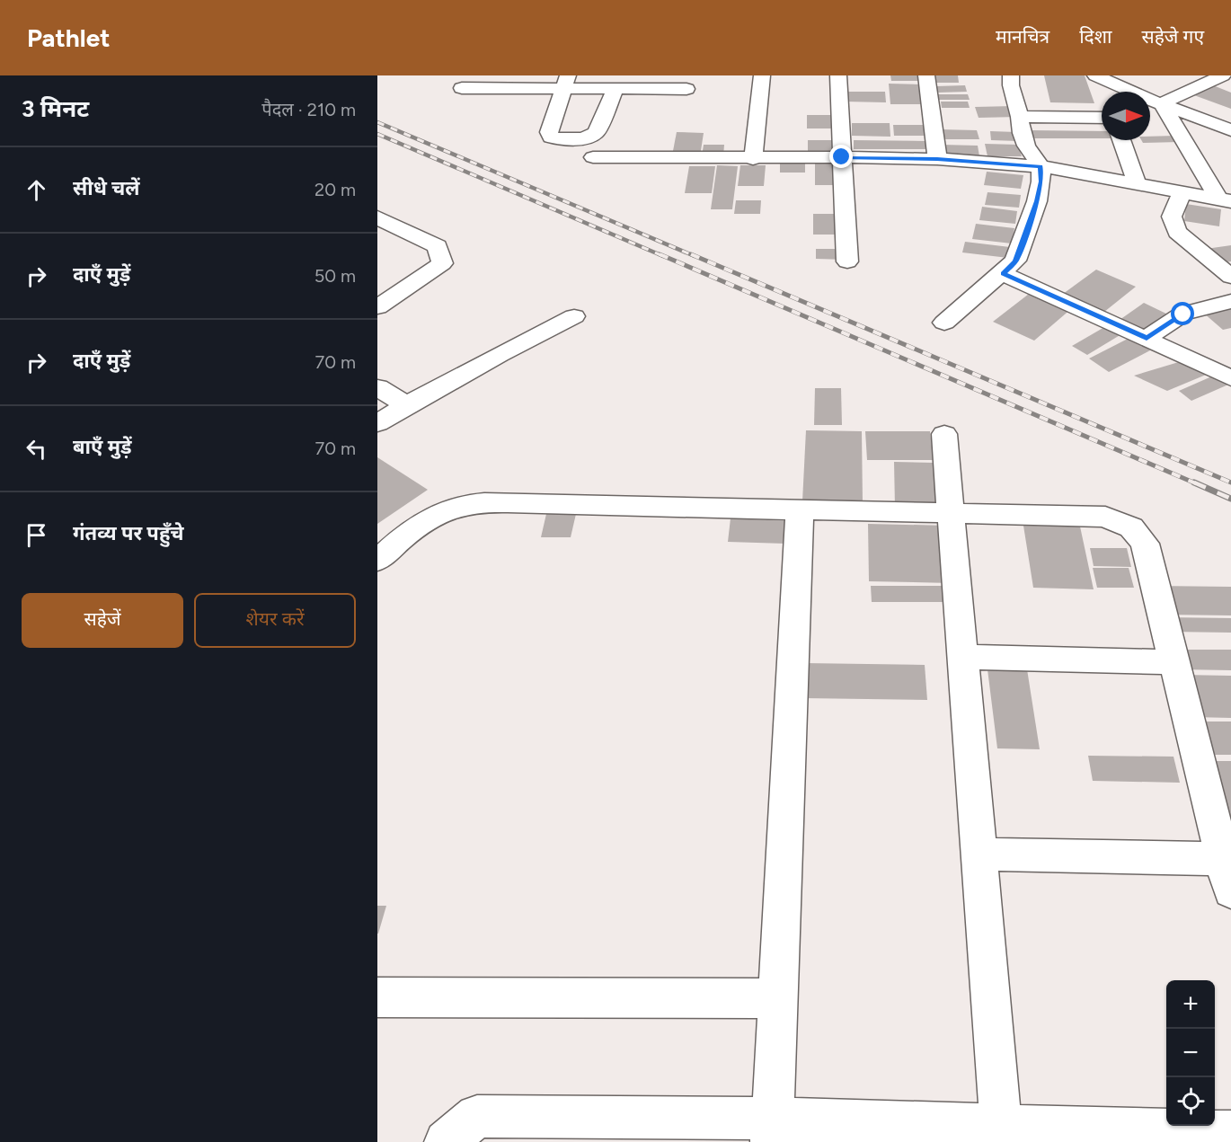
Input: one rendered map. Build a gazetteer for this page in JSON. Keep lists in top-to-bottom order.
{
  "north": "right",
  "page": {
    "header": "Pathlet",
    "nav": ["मानचित्र", "दिशा", "सहेजे गए"],
    "heading": ["3 मिनट", "पैदल · 210 m"],
    "list": [
      ["सीधे चलें", "20 m"],
      ["दाएँ मुड़ें", "50 m"],
      ["दाएँ मुड़ें", "70 m"],
      ["बाएँ मुड़ें", "70 m"],
      "गंतव्य पर पहुँचे"
    ],
    "buttons": ["सहेजें", "शेयर करें"],
    "map_buttons": ["+", "−"]
  }
}
